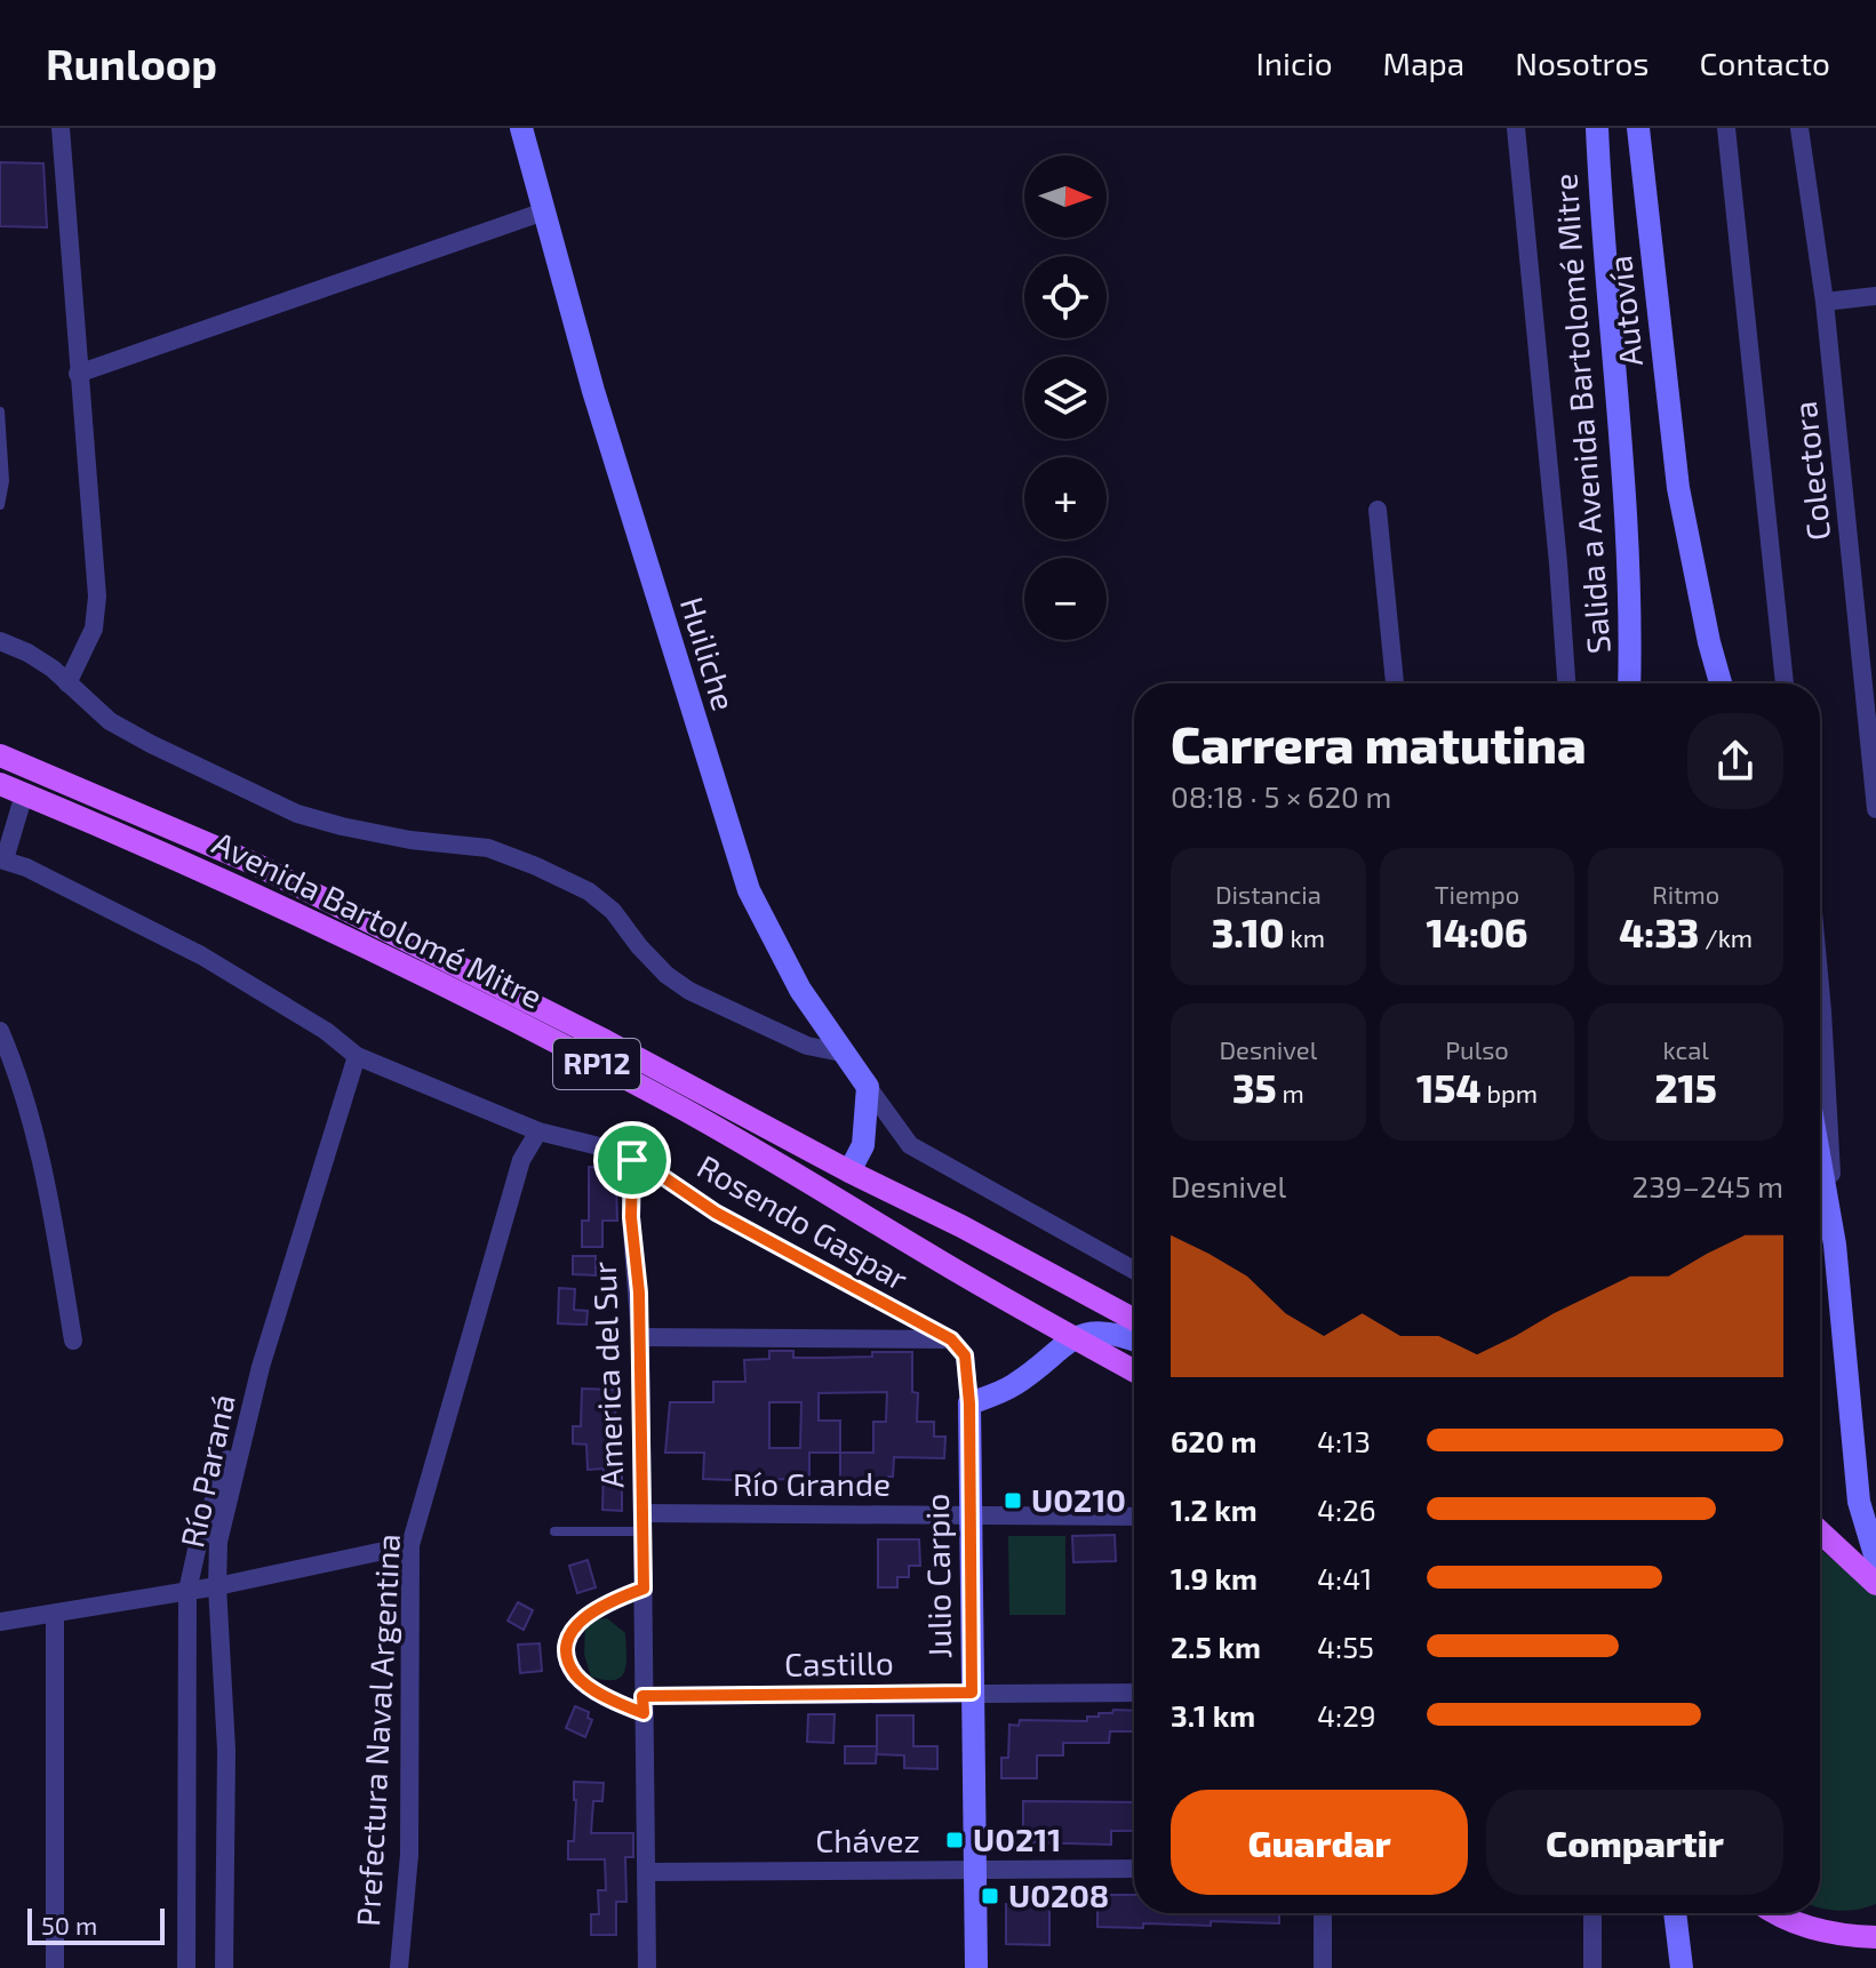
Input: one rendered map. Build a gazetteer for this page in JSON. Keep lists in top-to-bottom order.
{
  "streets": {
    "main road": ["Avenida Bartolomé Mitre", "RP12"],
    "street": [
      "Autovía",
      "Salida a Avenida Bartolomé Mitre",
      "Colectora",
      "Huiliche",
      "Rosendo Gaspar",
      "America del Sur",
      "Río Paraná",
      "Río Grande",
      "Julio Carpio",
      "Castillo",
      "Prefectura Naval Argentina",
      "Chávez"
    ]
  },
  "crossings": [
    ["Rosendo Gaspar", "America del Sur"],
    ["Rosendo Gaspar", "Río Paraná"],
    ["Rosendo Gaspar", "Prefectura Naval Argentina"],
    ["America del Sur", "Río Grande"],
    ["America del Sur", "Castillo"],
    ["America del Sur", "Chávez"],
    ["Río Grande", "Julio Carpio"],
    ["Julio Carpio", "Castillo"],
    ["Julio Carpio", "Chávez"]
  ],
  "places": {
    "transit": ["U0210", "U0211", "U0208"]
  },
  "scale_bar": "50 m",
  "north": "right",
  "page": {
    "header": "Runloop",
    "nav": [
      "Inicio",
      "Mapa",
      "Nosotros",
      "Contacto"
    ],
    "map_buttons": ["+", "−"],
    "heading": ["Carrera matutina", "08:18 · 5 × 620 m"],
    "stats": [
      ["Distancia", "3.10 km"],
      ["Tiempo", "14:06"],
      ["Ritmo", "4:33 /km"],
      ["Desnivel", "35 m"],
      ["Pulso", "154 bpm"],
      ["kcal", "215"]
    ],
    "chart": ["Desnivel", "239–245 m"],
    "list": [
      {
        "name": "620 m",
        "note": "4:13"
      },
      {
        "name": "1.2 km",
        "note": "4:26"
      },
      {
        "name": "1.9 km",
        "note": "4:41"
      },
      {
        "name": "2.5 km",
        "note": "4:55"
      },
      {
        "name": "3.1 km",
        "note": "4:29"
      }
    ],
    "buttons": ["Guardar", "Compartir"],
    "scale": "50 m"
  }
}
